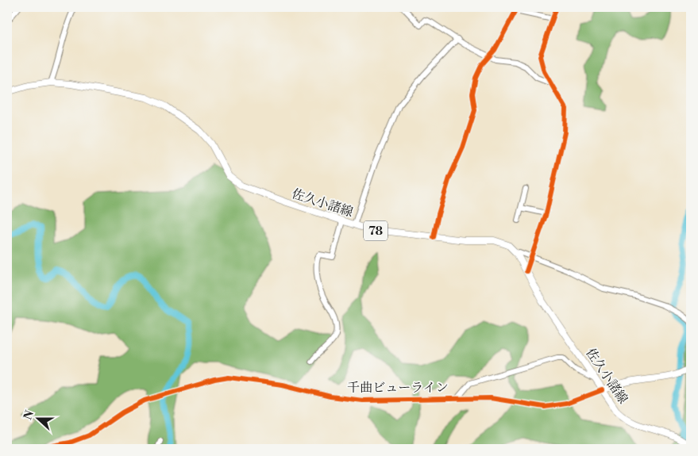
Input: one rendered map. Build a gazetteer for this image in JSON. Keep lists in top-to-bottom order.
{
  "streets": {
    "main road": ["佐久小諸線", "78"],
    "street": ["千曲ビューライン"]
  },
  "crossings": [
    ["佐久小諸線", "千曲ビューライン"]
  ],
  "north": "left"
}
